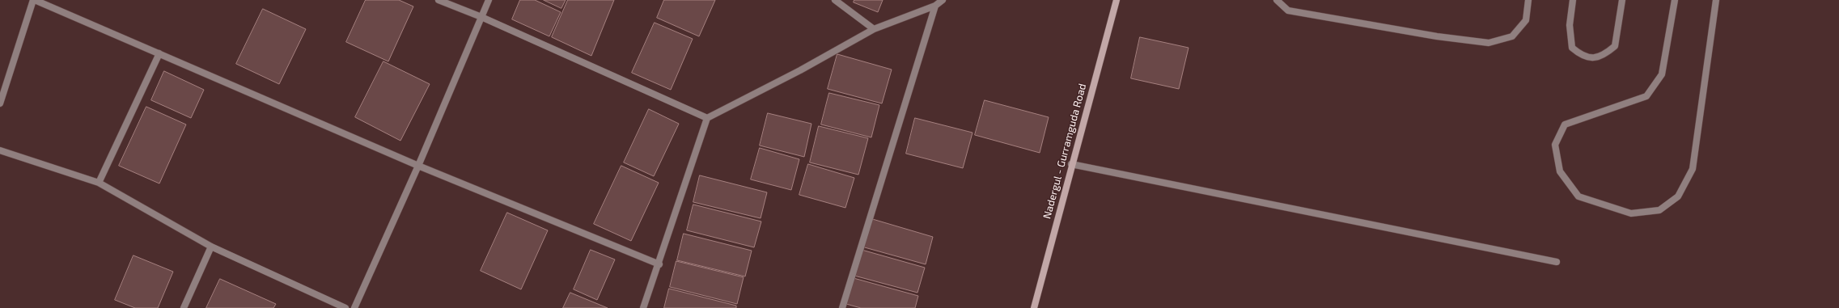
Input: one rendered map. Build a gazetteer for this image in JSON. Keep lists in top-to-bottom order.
{
  "streets": {
    "main road": ["Nadergul - Gurramguda Road"]
  }
}
